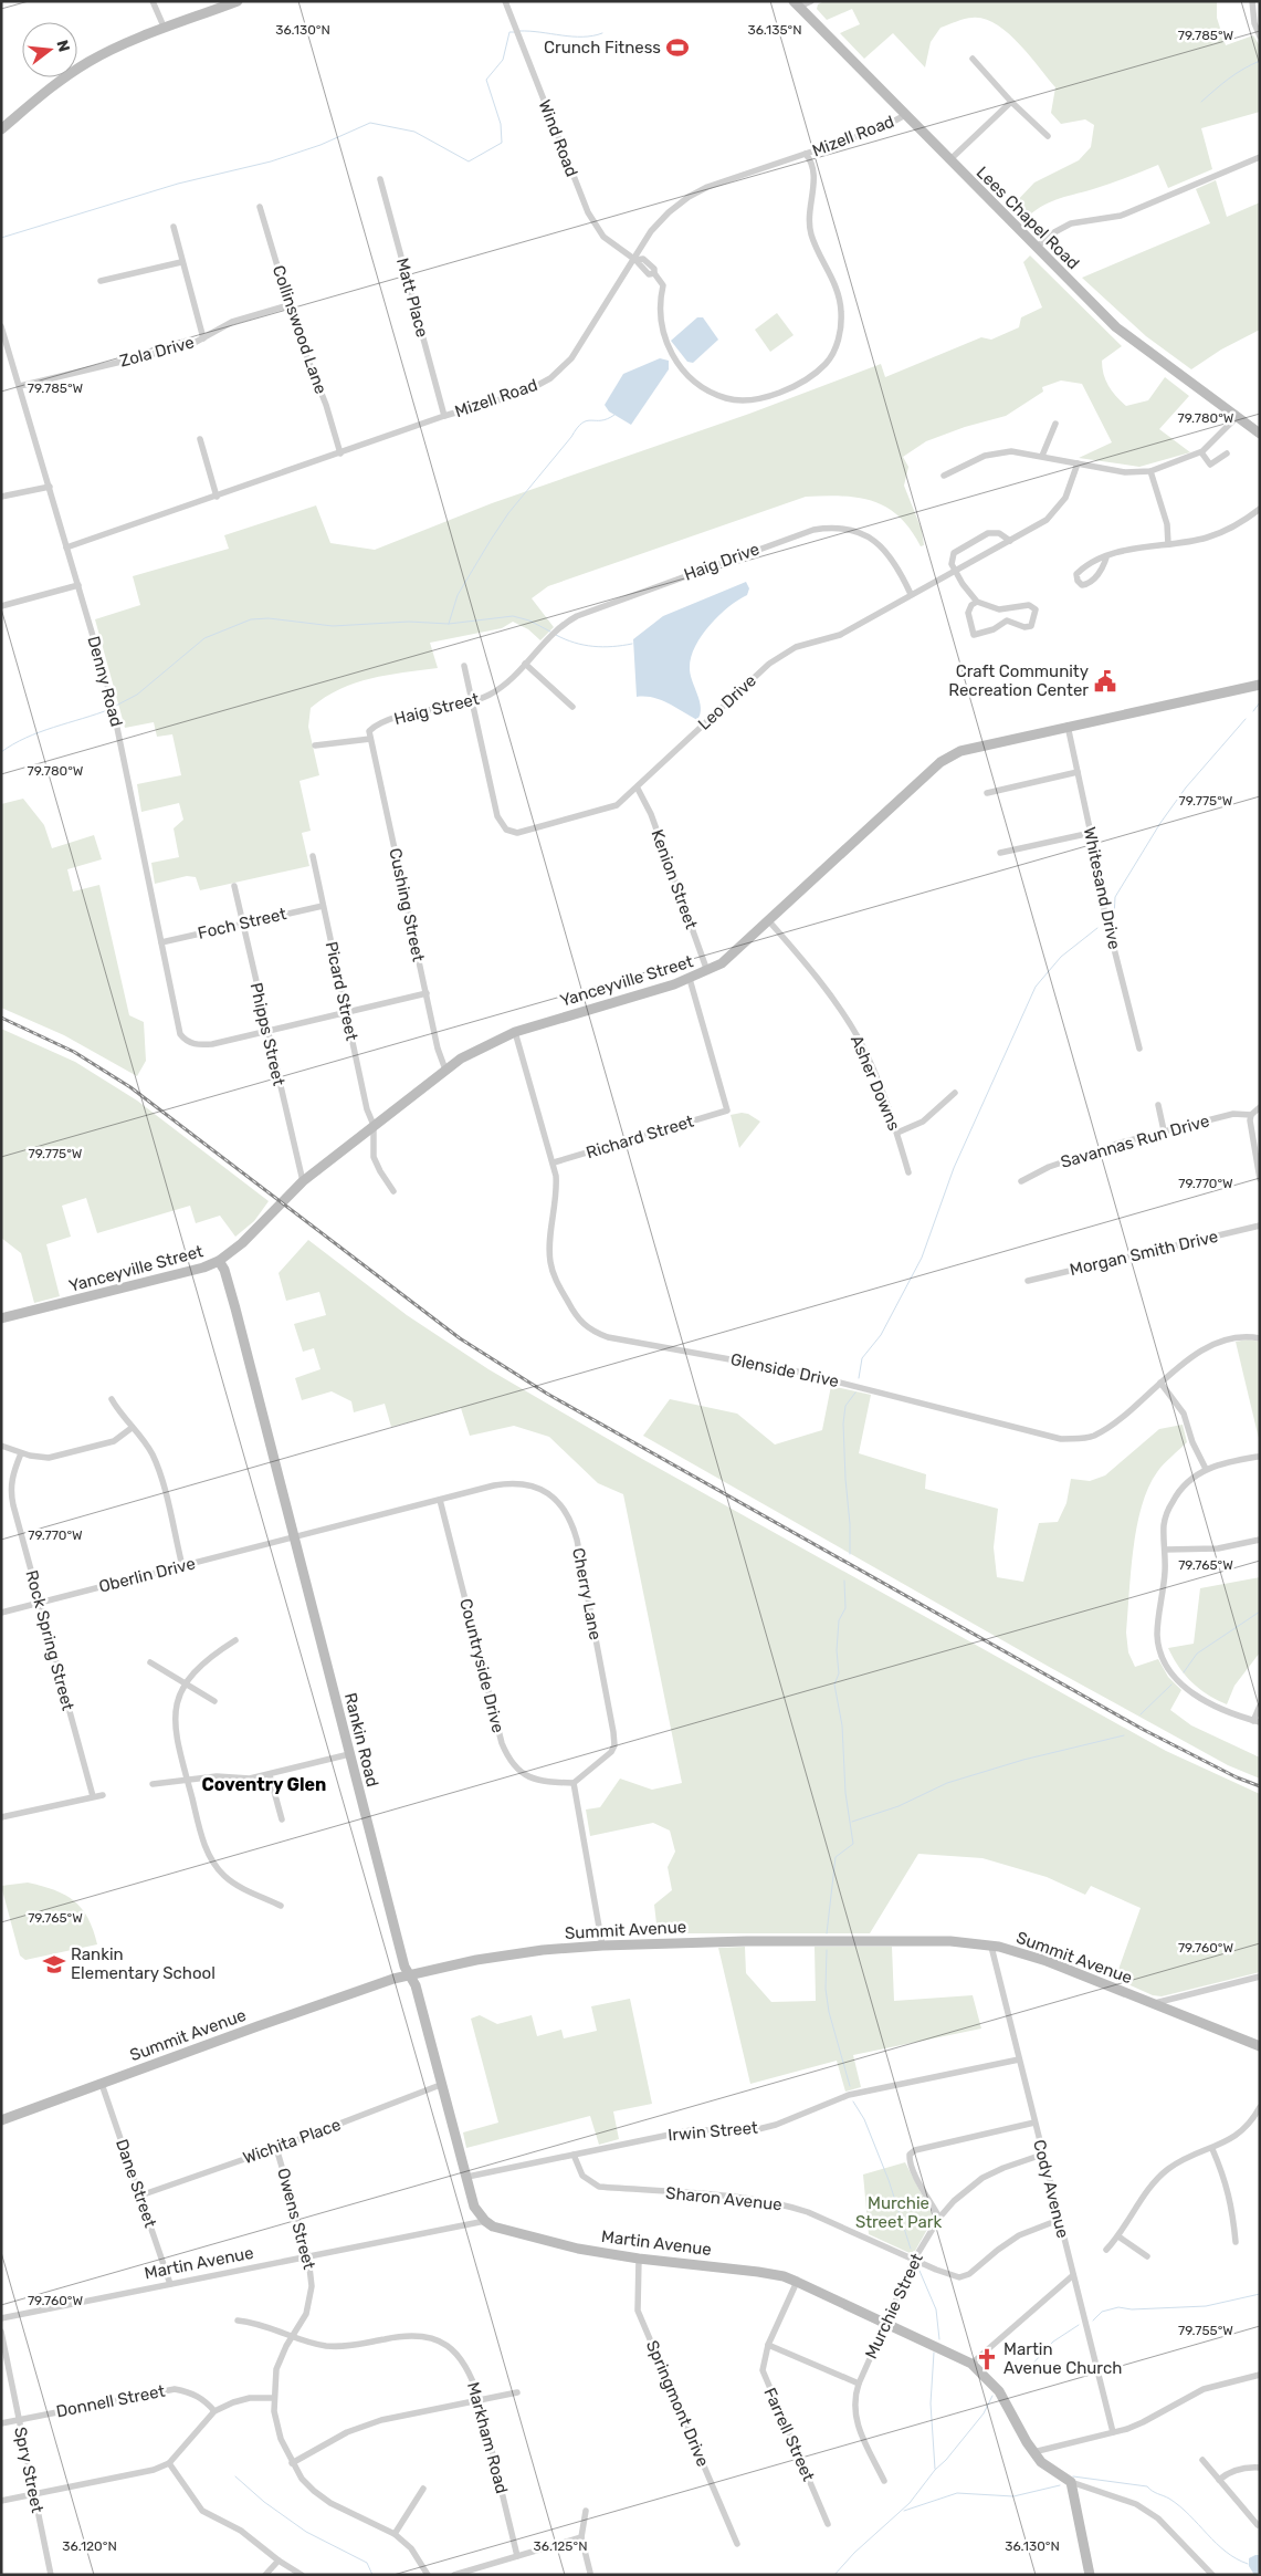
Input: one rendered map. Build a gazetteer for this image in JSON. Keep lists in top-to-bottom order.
{
  "streets": {
    "main road": [
      "Lees Chapel Road",
      "Yanceyville Street",
      "Rankin Road",
      "Summit Avenue",
      "Martin Avenue"
    ],
    "street": [
      "Mizell Road",
      "Wind Road",
      "Matt Place",
      "Collinswood Lane",
      "Zola Drive",
      "Haig Drive",
      "Denny Road",
      "Leo Drive",
      "Haig Street",
      "Kenion Street",
      "Whitesand Drive",
      "Cushing Street",
      "Foch Street",
      "Picard Street",
      "Phipps Street",
      "Asher Downs",
      "Richard Street",
      "Savannas Run Drive",
      "Morgan Smith Drive",
      "Glenside Drive",
      "Oberlin Drive",
      "Cherry Lane",
      "Rock Spring Street",
      "Countryside Drive",
      "Irwin Street",
      "Wichita Place",
      "Dane Street",
      "Cody Avenue",
      "Sharon Avenue",
      "Owens Street",
      "Murchie Street",
      "Donnell Street",
      "Springmont Drive",
      "Farrell Street",
      "Markham Road",
      "Spry Street"
    ]
  },
  "crossings": [
    ["Mizell Road", "Wind Road"],
    ["Mizell Road", "Lees Chapel Road"],
    ["Mizell Road", "Matt Place"],
    ["Mizell Road", "Collinswood Lane"],
    ["Mizell Road", "Denny Road"],
    ["Collinswood Lane", "Zola Drive"],
    ["Zola Drive", "Denny Road"],
    ["Haig Drive", "Leo Drive"],
    ["Haig Drive", "Haig Street"],
    ["Denny Road", "Foch Street"],
    ["Denny Road", "Phipps Street"],
    ["Leo Drive", "Haig Street"],
    ["Leo Drive", "Kenion Street"],
    ["Haig Street", "Cushing Street"],
    ["Kenion Street", "Yanceyville Street"],
    ["Whitesand Drive", "Yanceyville Street"],
    ["Cushing Street", "Yanceyville Street"],
    ["Foch Street", "Picard Street"],
    ["Foch Street", "Phipps Street"],
    ["Yanceyville Street", "Picard Street"],
    ["Yanceyville Street", "Phipps Street"],
    ["Yanceyville Street", "Asher Downs"],
    ["Yanceyville Street", "Richard Street"],
    ["Yanceyville Street", "Glenside Drive"],
    ["Yanceyville Street", "Rankin Road"],
    ["Richard Street", "Glenside Drive"],
    ["Oberlin Drive", "Cherry Lane"],
    ["Oberlin Drive", "Rock Spring Street"],
    ["Oberlin Drive", "Rankin Road"],
    ["Cherry Lane", "Countryside Drive"],
    ["Cherry Lane", "Rankin Road"],
    ["Rankin Road", "Summit Avenue"],
    ["Rankin Road", "Irwin Street"],
    ["Rankin Road", "Wichita Place"],
    ["Rankin Road", "Martin Avenue"],
    ["Summit Avenue", "Dane Street"],
    ["Summit Avenue", "Cody Avenue"],
    ["Irwin Street", "Cody Avenue"],
    ["Irwin Street", "Sharon Avenue"],
    ["Wichita Place", "Dane Street"],
    ["Wichita Place", "Owens Street"],
    ["Dane Street", "Martin Avenue"],
    ["Cody Avenue", "Sharon Avenue"],
    ["Cody Avenue", "Murchie Street"],
    ["Sharon Avenue", "Murchie Street"],
    ["Owens Street", "Martin Avenue"],
    ["Owens Street", "Markham Road"],
    ["Martin Avenue", "Murchie Street"],
    ["Martin Avenue", "Springmont Drive"],
    ["Martin Avenue", "Farrell Street"],
    ["Donnell Street", "Spry Street"]
  ],
  "districts": ["Coventry Glen"],
  "parks": ["Murchie Street Park"],
  "places": {
    "sports": ["Crunch Fitness"],
    "public building": ["Craft Community Recreation Center"],
    "school or university": ["Rankin Elementary School"],
    "church": ["Martin Avenue Church"]
  },
  "north": "right",
  "coordinates": [
    "36.130°N",
    "36.135°N",
    "79.785°W",
    "79.780°W",
    "79.775°W",
    "79.770°W",
    "79.765°W",
    "79.760°W",
    "79.755°W",
    "36.120°N",
    "36.125°N"
  ]
}
